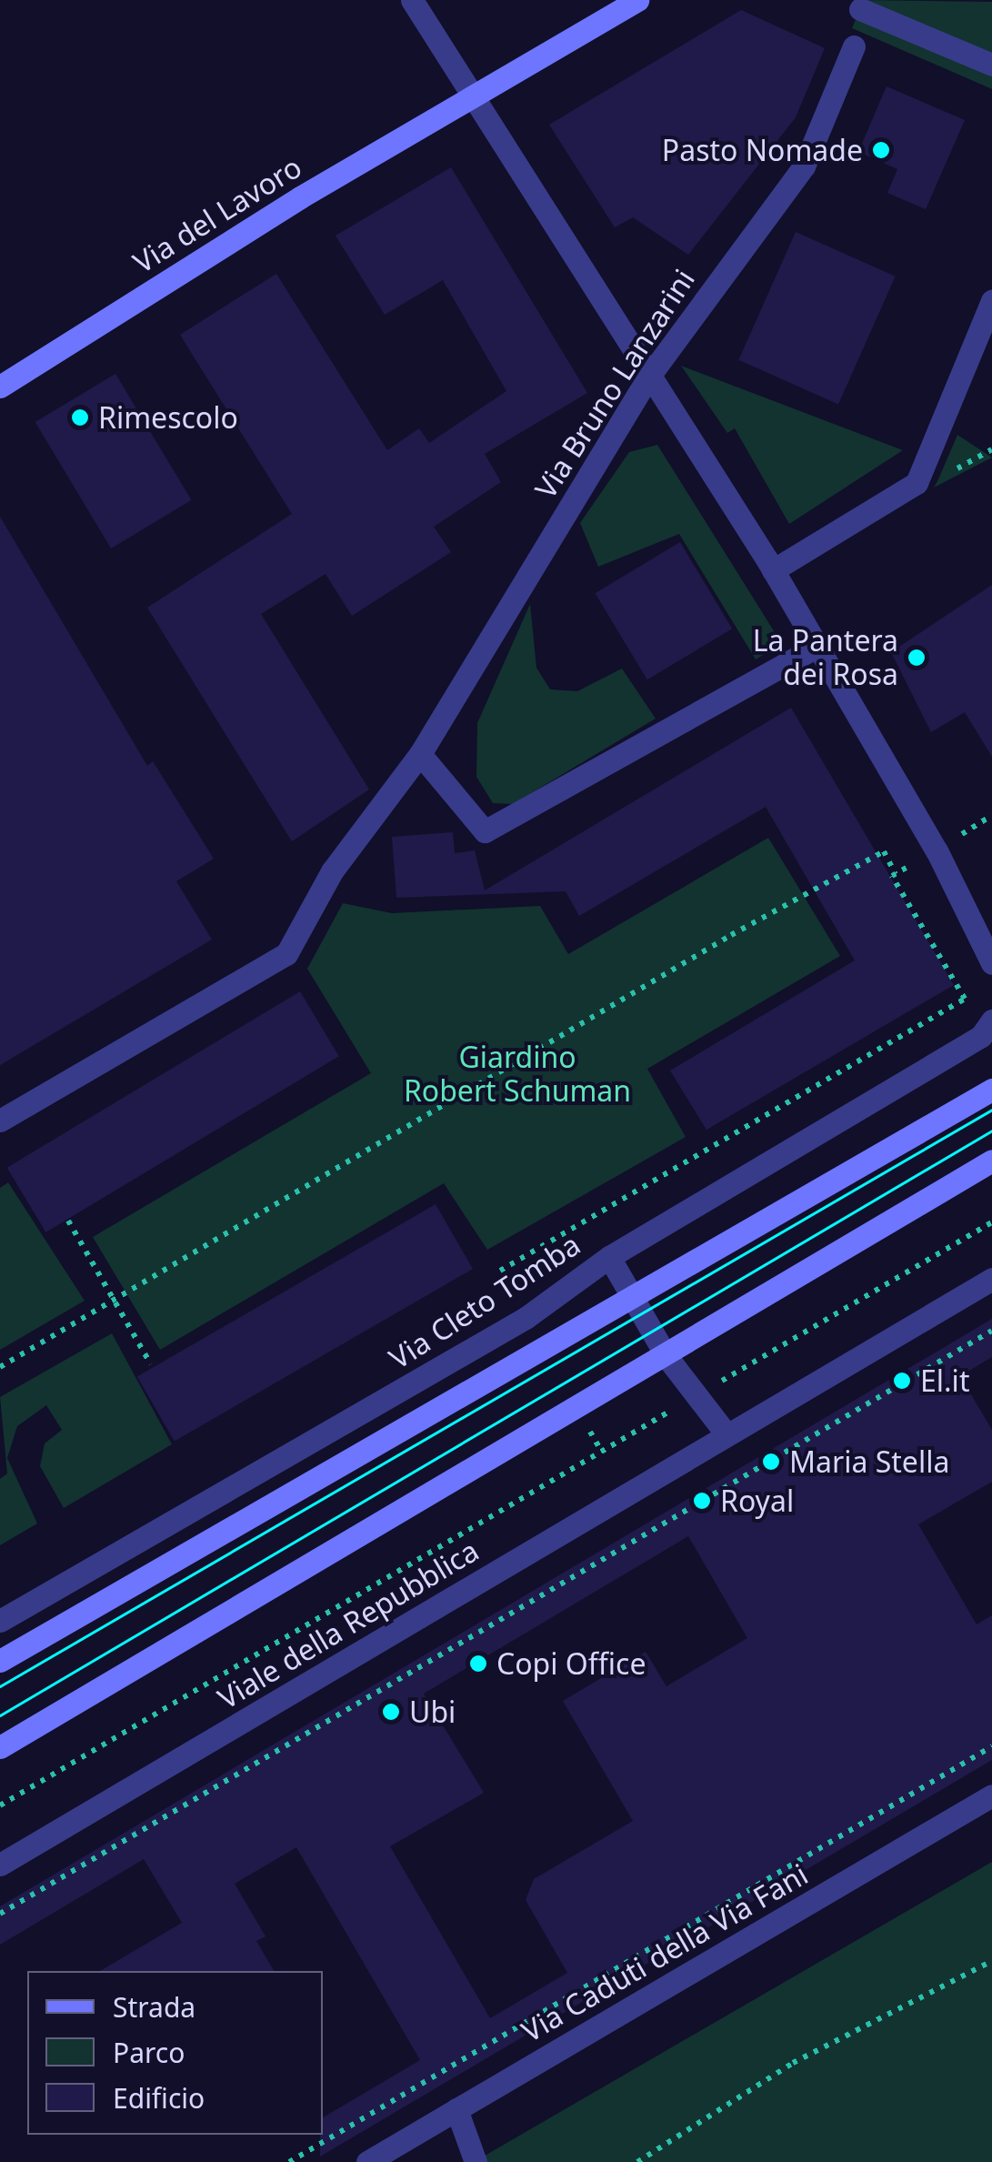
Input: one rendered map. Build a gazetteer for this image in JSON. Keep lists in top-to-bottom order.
{
  "streets": {
    "main road": ["Via del Lavoro"],
    "street": [
      "Via Bruno Lanzarini",
      "Via Cleto Tomba",
      "Viale della Repubblica",
      "Via Caduti della Via Fani"
    ]
  },
  "parks": ["Giardino Robert Schuman"],
  "places": [
    "Pasto Nomade",
    "Rimescolo",
    "La Pantera dei Rosa",
    "El.it",
    "Maria Stella",
    "Royal",
    "Copi Office",
    "Ubi"
  ],
  "legend": ["Strada", "Parco", "Edificio"]
}
